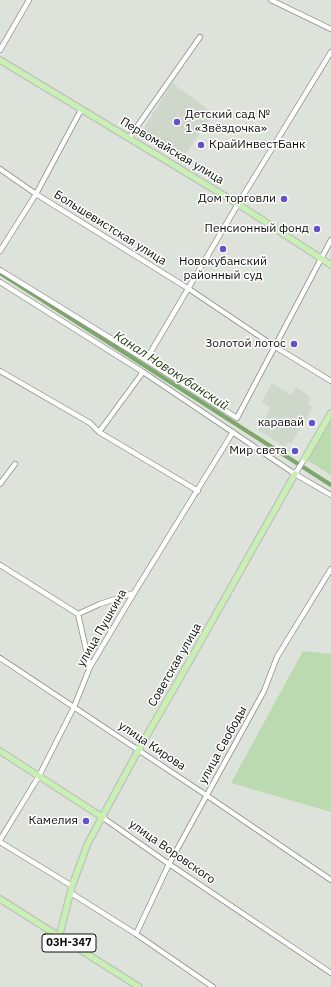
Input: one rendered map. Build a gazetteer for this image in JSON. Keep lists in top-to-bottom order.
{
  "streets": {
    "main road": [
      "Первомайская улица",
      "Советская улица",
      "улица Воровского",
      "03Н-347"
    ],
    "street": [
      "Большевистская улица",
      "улица Пушкина",
      "улица Свободы",
      "улица Кирова"
    ]
  },
  "crossings": [
    ["улица Пушкина", "улица Кирова"],
    ["улица Пушкина", "улица Воровского"],
    ["Советская улица", "улица Кирова"],
    ["Советская улица", "улица Воровского"],
    ["Советская улица", "03Н-347"],
    ["улица Свободы", "улица Кирова"],
    ["улица Свободы", "улица Воровского"]
  ],
  "water": ["Канал Новокубанский"],
  "places": [
    "Детский сад № 1 «Звёздочка»",
    "КрайИнвестБанк",
    "Дом торговли",
    "Пенсионный фонд",
    "Новокубанский районный суд",
    "Золотой лотос",
    "каравай",
    "Мир света",
    "Камелия"
  ]
}
